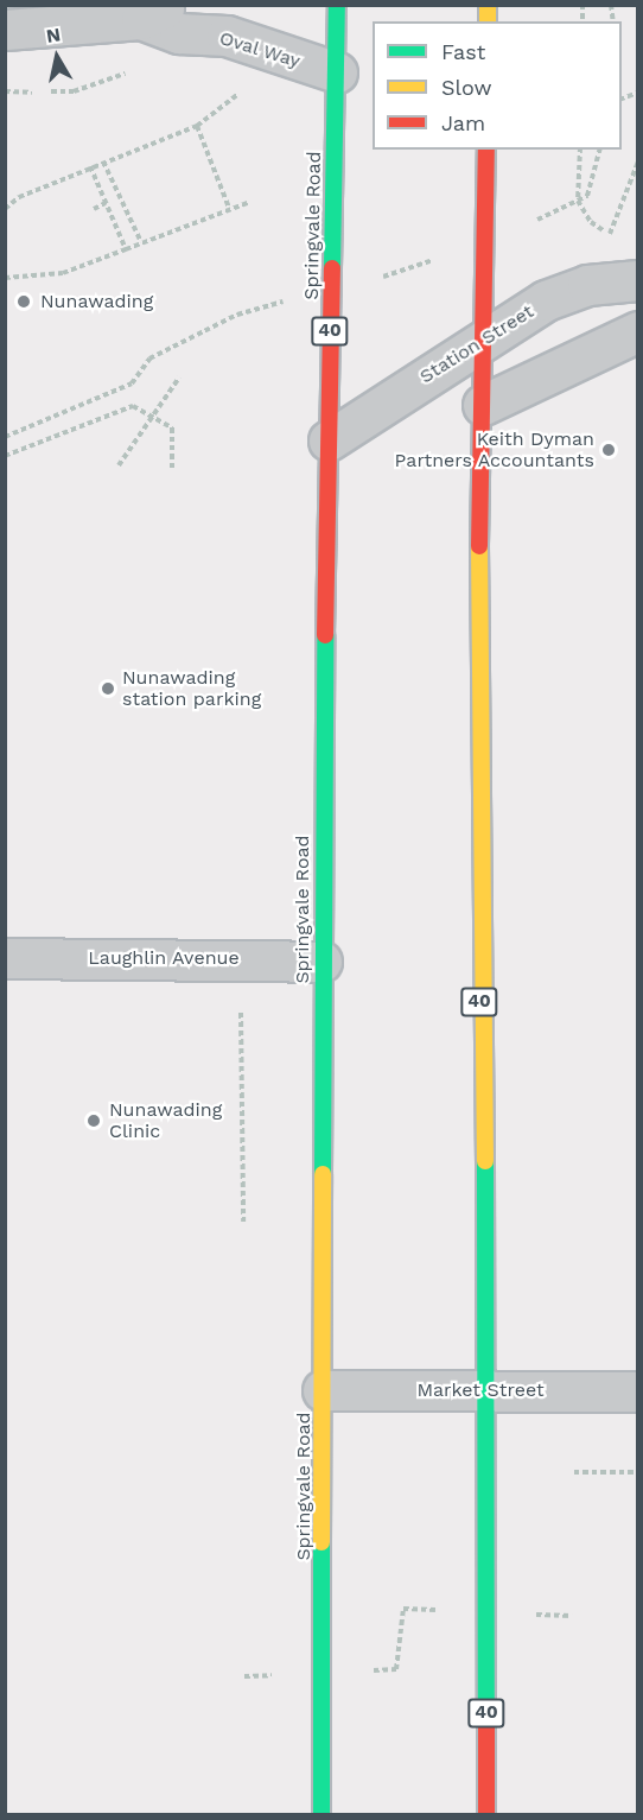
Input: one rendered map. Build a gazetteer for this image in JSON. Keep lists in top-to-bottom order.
{
  "streets": {
    "highway": ["Springvale Road", "40"],
    "street": [
      "Oval Way",
      "Station Street",
      "Laughlin Avenue",
      "Market Street"
    ]
  },
  "crossings": [
    ["Oval Way", "Springvale Road"],
    ["Springvale Road", "Station Street"],
    ["Springvale Road", "Laughlin Avenue"],
    ["Springvale Road", "Market Street"],
    ["40", "Station Street"],
    ["40", "Market Street"]
  ],
  "places": [
    "Nunawading",
    "Keith Dyman Partners Accountants",
    "Nunawading station parking",
    "Nunawading Clinic"
  ],
  "legend": ["Fast", "Slow", "Jam"],
  "north": "top"
}
